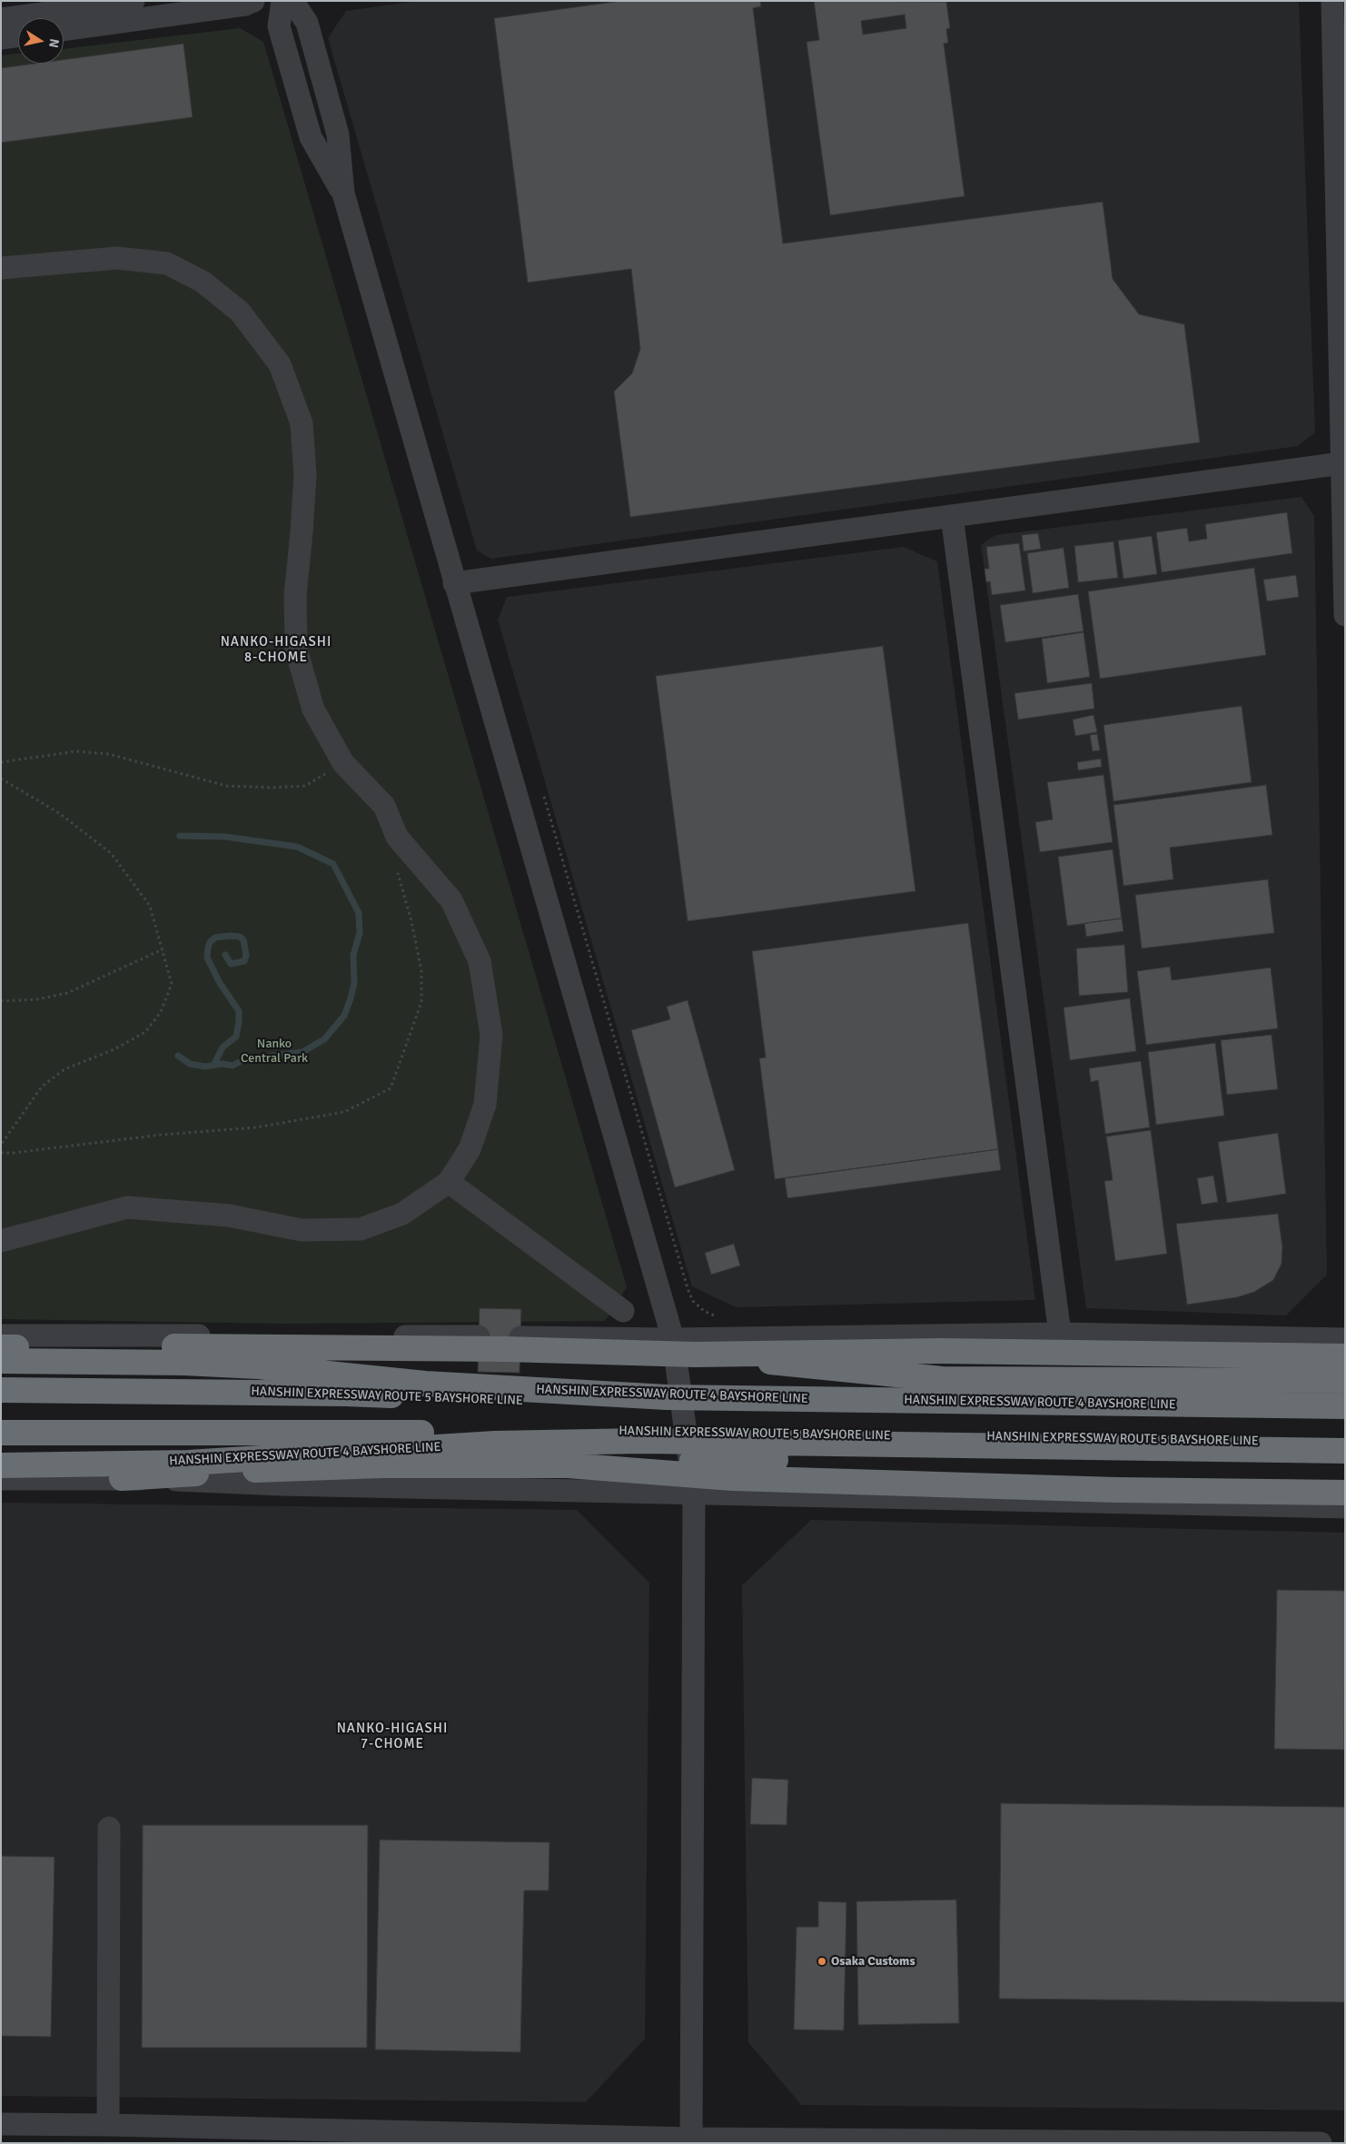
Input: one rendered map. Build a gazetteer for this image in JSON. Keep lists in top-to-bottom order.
{
  "streets": {
    "highway": ["HANSHIN EXPRESSWAY ROUTE 4 BAYSHORE LINE", "HANSHIN EXPRESSWAY ROUTE 5 BAYSHORE LINE"]
  },
  "districts": ["NANKO-HIGASHI 8-CHOME", "NANKO-HIGASHI 7-CHOME"],
  "parks": ["Nanko Central Park"],
  "places": ["Osaka Customs"],
  "north": "right"
}
